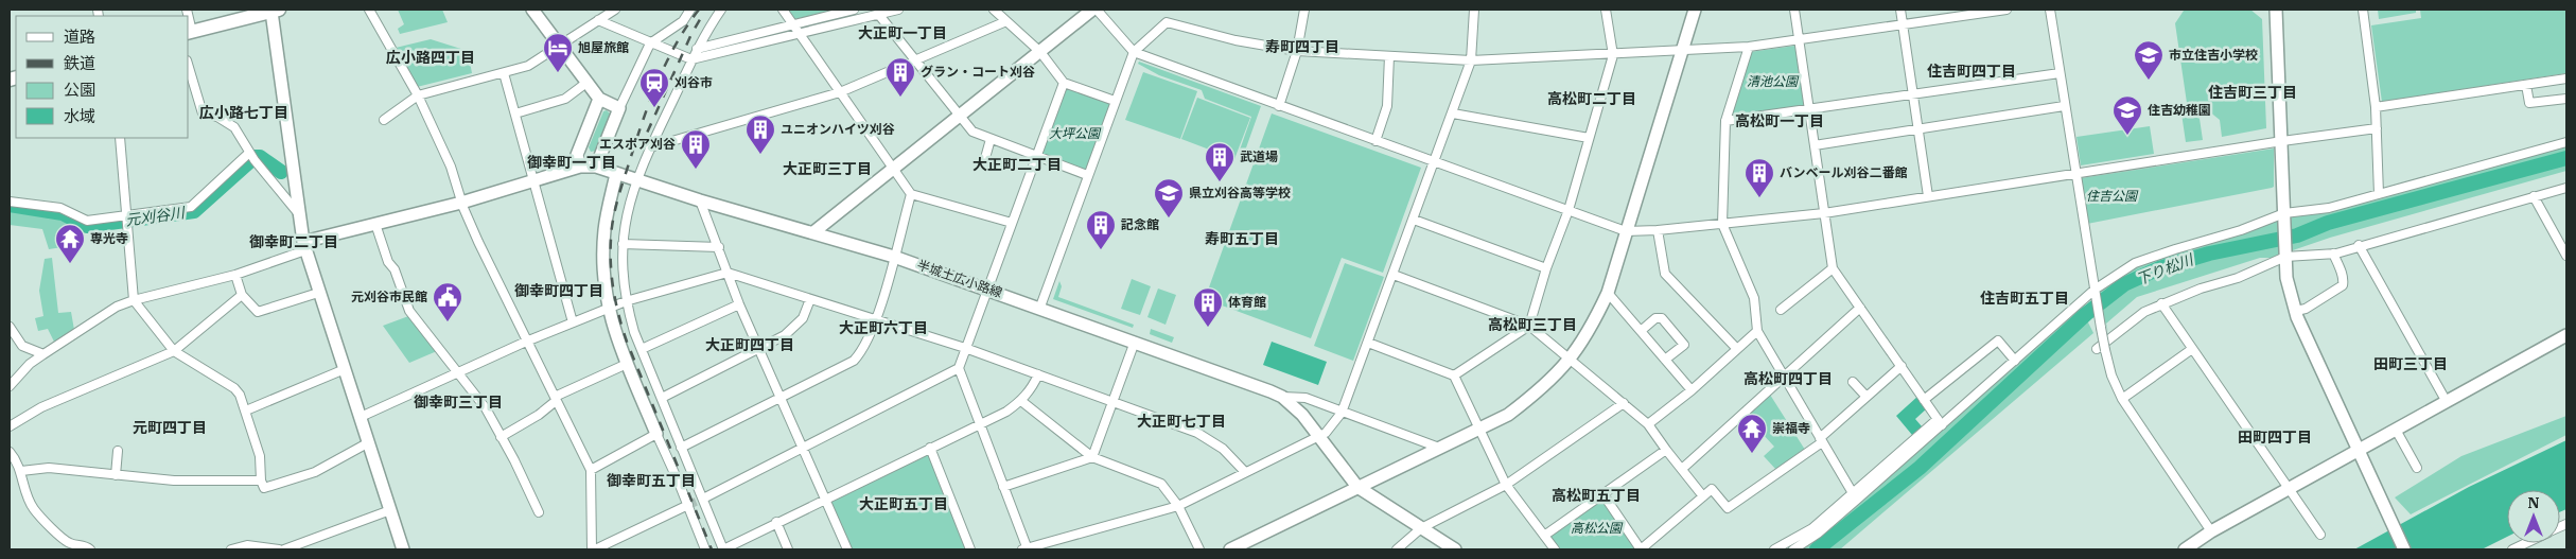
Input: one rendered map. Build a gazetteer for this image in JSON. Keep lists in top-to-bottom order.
{
  "streets": {
    "street": ["半城土広小路線"]
  },
  "districts": [
    "大正町一丁目",
    "寿町四丁目",
    "広小路四丁目",
    "住吉町四丁目",
    "住吉町三丁目",
    "高松町二丁目",
    "広小路七丁目",
    "高松町一丁目",
    "御幸町一丁目",
    "大正町二丁目",
    "大正町三丁目",
    "寿町五丁目",
    "御幸町二丁目",
    "御幸町四丁目",
    "住吉町五丁目",
    "高松町三丁目",
    "大正町六丁目",
    "大正町四丁目",
    "田町三丁目",
    "高松町四丁目",
    "御幸町三丁目",
    "大正町七丁目",
    "元町四丁目",
    "田町四丁目",
    "御幸町五丁目",
    "高松町五丁目",
    "大正町五丁目"
  ],
  "water": ["元刈谷川", "下り松川"],
  "parks": [
    "清池公園",
    "大坪公園",
    "住吉公園",
    "高松公園"
  ],
  "places": {
    "hotel": ["旭屋旅館"],
    "school or university": ["市立住吉小学校", "住吉幼稚園", "県立刈谷高等学校"],
    "building": [
      "グラン・コート刈谷",
      "ユニオンハイツ刈谷",
      "エスポア刈谷",
      "武道場",
      "バンベール刈谷二番館",
      "記念館",
      "体育館"
    ],
    "station": ["刈谷市"],
    "temple": ["専光寺", "崇福寺"],
    "public building": ["元刈谷市民館"]
  },
  "legend": [
    "道路",
    "鉄道",
    "公園",
    "水域"
  ],
  "north": "top"
}
